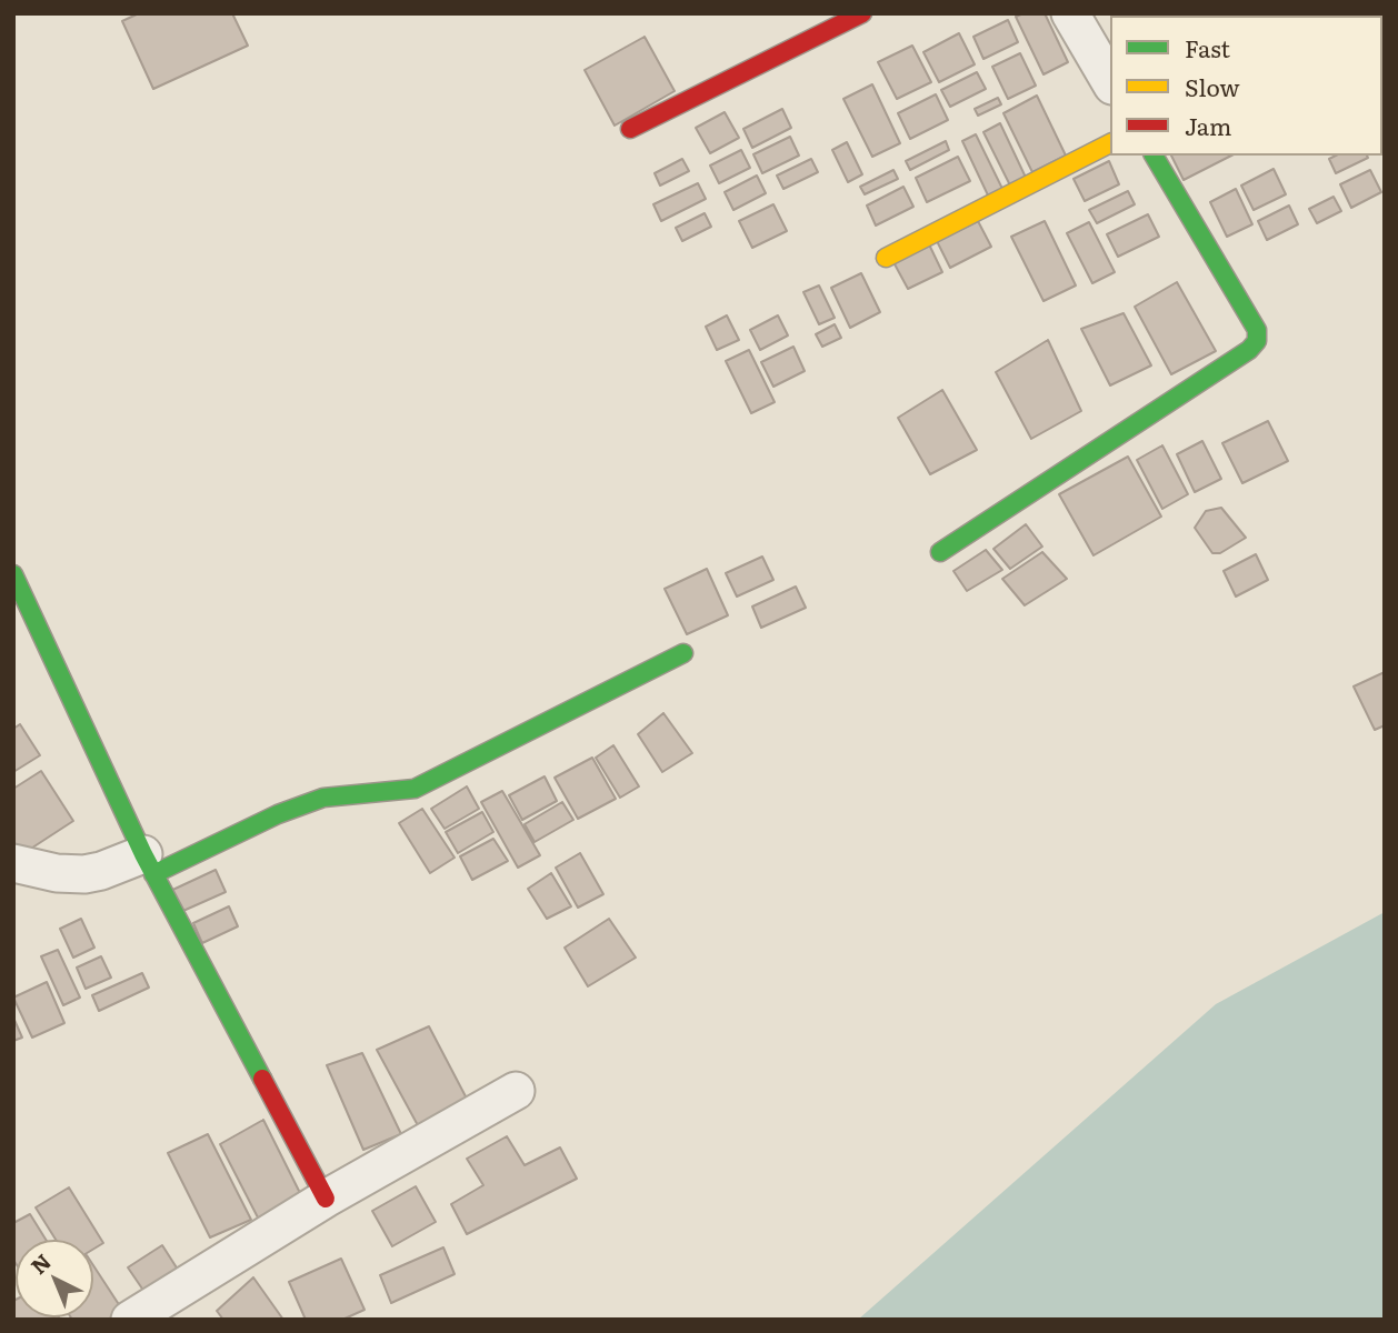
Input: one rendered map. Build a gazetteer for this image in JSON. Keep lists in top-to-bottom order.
{
  "legend": ["Fast", "Slow", "Jam"],
  "north": "top left"
}
